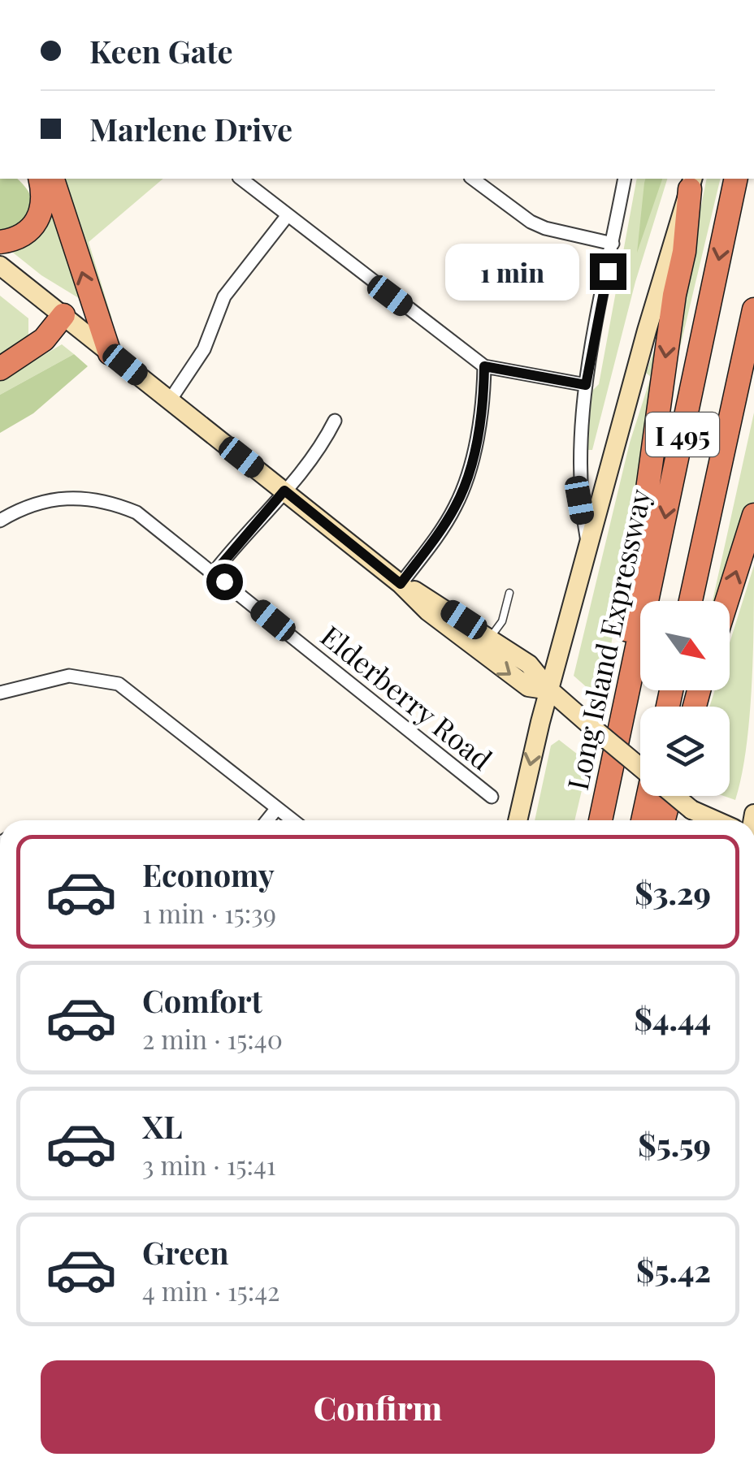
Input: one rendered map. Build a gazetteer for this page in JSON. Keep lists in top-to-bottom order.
{
  "streets": {
    "highway": ["I 495", "Long Island Expressway"],
    "street": ["Elderberry Road"]
  },
  "north": "bottom right",
  "page": {
    "banner": ["Keen Gate", "Marlene Drive"],
    "bubble": "1 min",
    "list": [
      {
        "name": "Economy",
        "note": "1 min · 15:39",
        "value": "$3.29"
      },
      {
        "name": "Comfort",
        "note": "2 min · 15:40",
        "value": "$4.44"
      },
      {
        "name": "XL",
        "note": "3 min · 15:41",
        "value": "$5.59"
      },
      {
        "name": "Green",
        "note": "4 min · 15:42",
        "value": "$5.42"
      }
    ],
    "buttons": "Confirm"
  }
}
